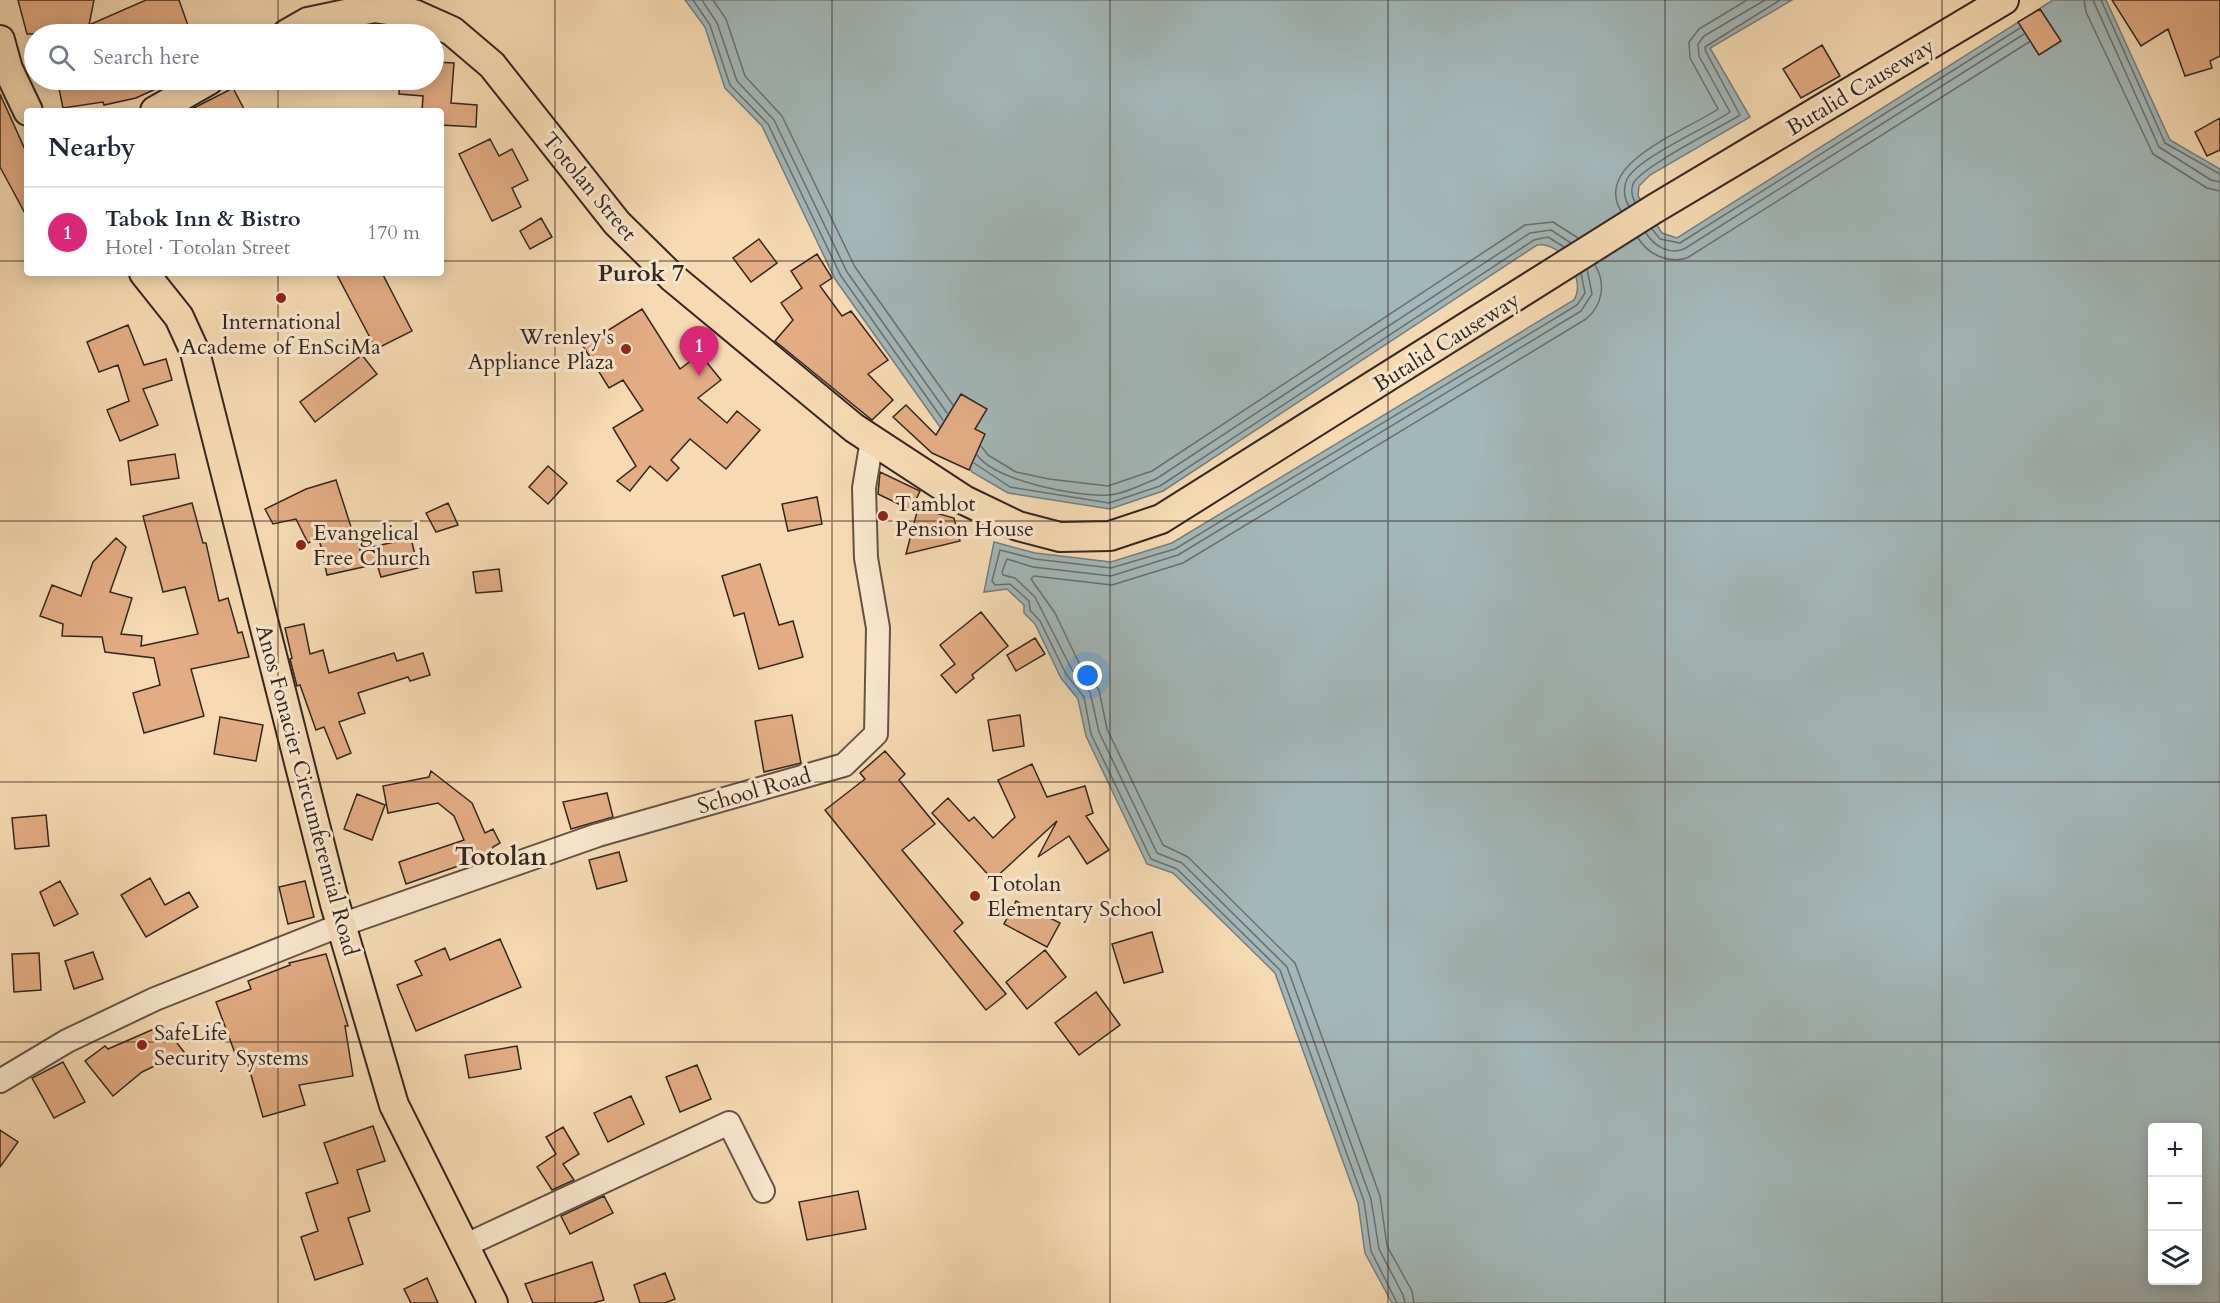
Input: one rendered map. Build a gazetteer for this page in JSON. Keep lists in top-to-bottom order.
{
  "streets": {
    "main road": ["Butalid Causeway", "Totolan Street", "Anos Fonacier Circumferential Road"],
    "street": ["School Road"]
  },
  "crossings": [
    ["Butalid Causeway", "Totolan Street"],
    ["Butalid Causeway", "School Road"],
    ["Totolan Street", "School Road"],
    ["Anos Fonacier Circumferential Road", "School Road"]
  ],
  "districts": ["Purok 7", "Totolan"],
  "places": [
    "International Academe of EnSciMa",
    "Wrenley's Appliance Plaza",
    "Tamblot Pension House",
    "Evangelical Free Church",
    "Totolan Elementary School",
    "SafeLife Security Systems"
  ],
  "page": {
    "search": "Search here",
    "heading": "Nearby",
    "list": [
      {
        "mark": "1",
        "name": "Tabok Inn & Bistro",
        "note": "Hotel · Totolan Street",
        "value": "170 m"
      }
    ],
    "pins": "1",
    "map_buttons": ["+", "−"]
  }
}
